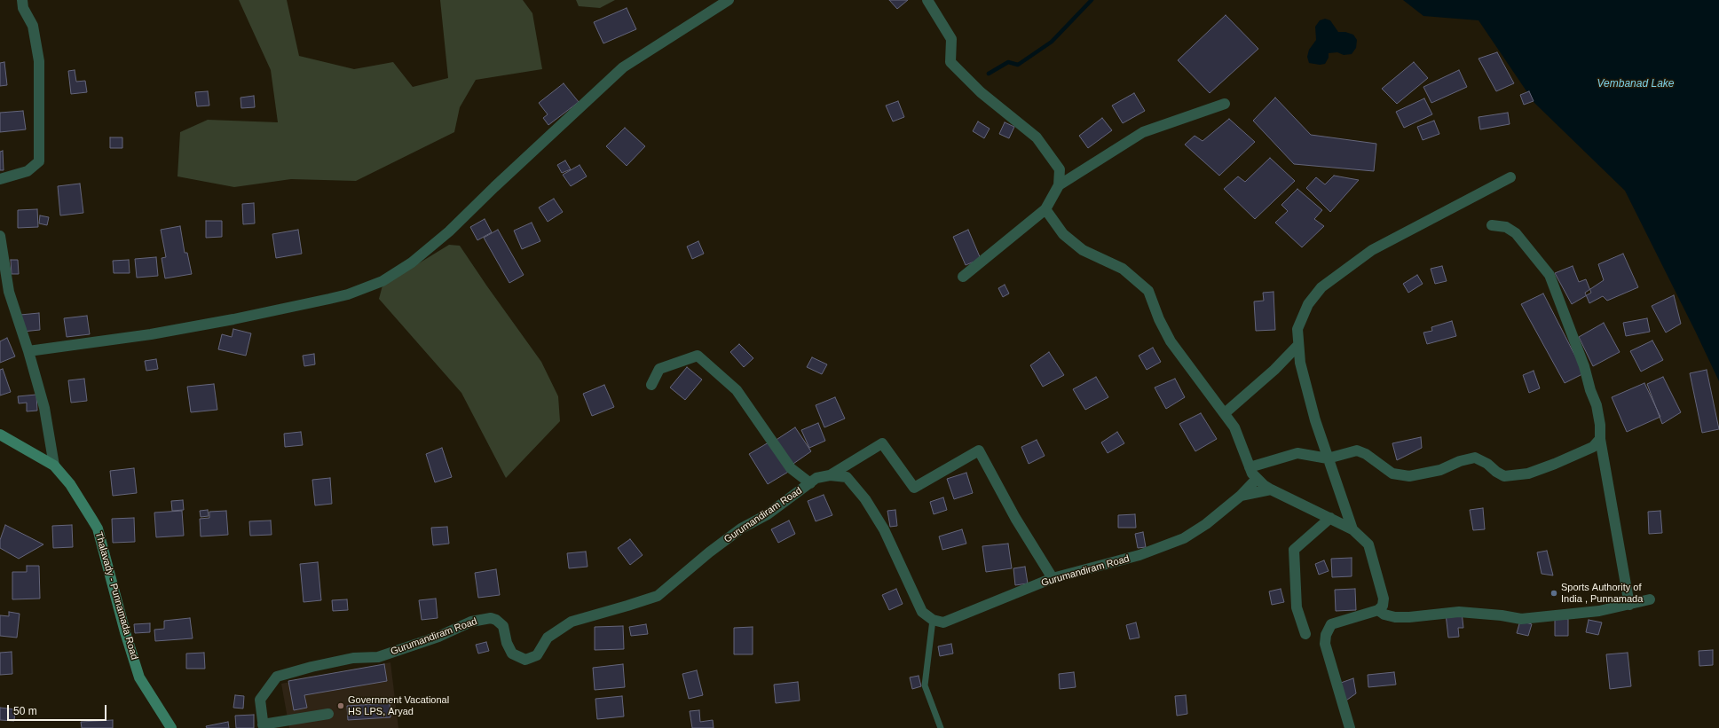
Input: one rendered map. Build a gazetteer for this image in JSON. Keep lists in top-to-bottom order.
{
  "streets": {
    "main road": ["Thalavady - Punnamada Road"],
    "street": ["Gurumandiram Road"]
  },
  "water": ["Vembanad Lake"],
  "places": ["Sports Authority of India , Punnamada", "Government Vacational HS LPS, Aryad"],
  "scale_bar": "50 m"
}
